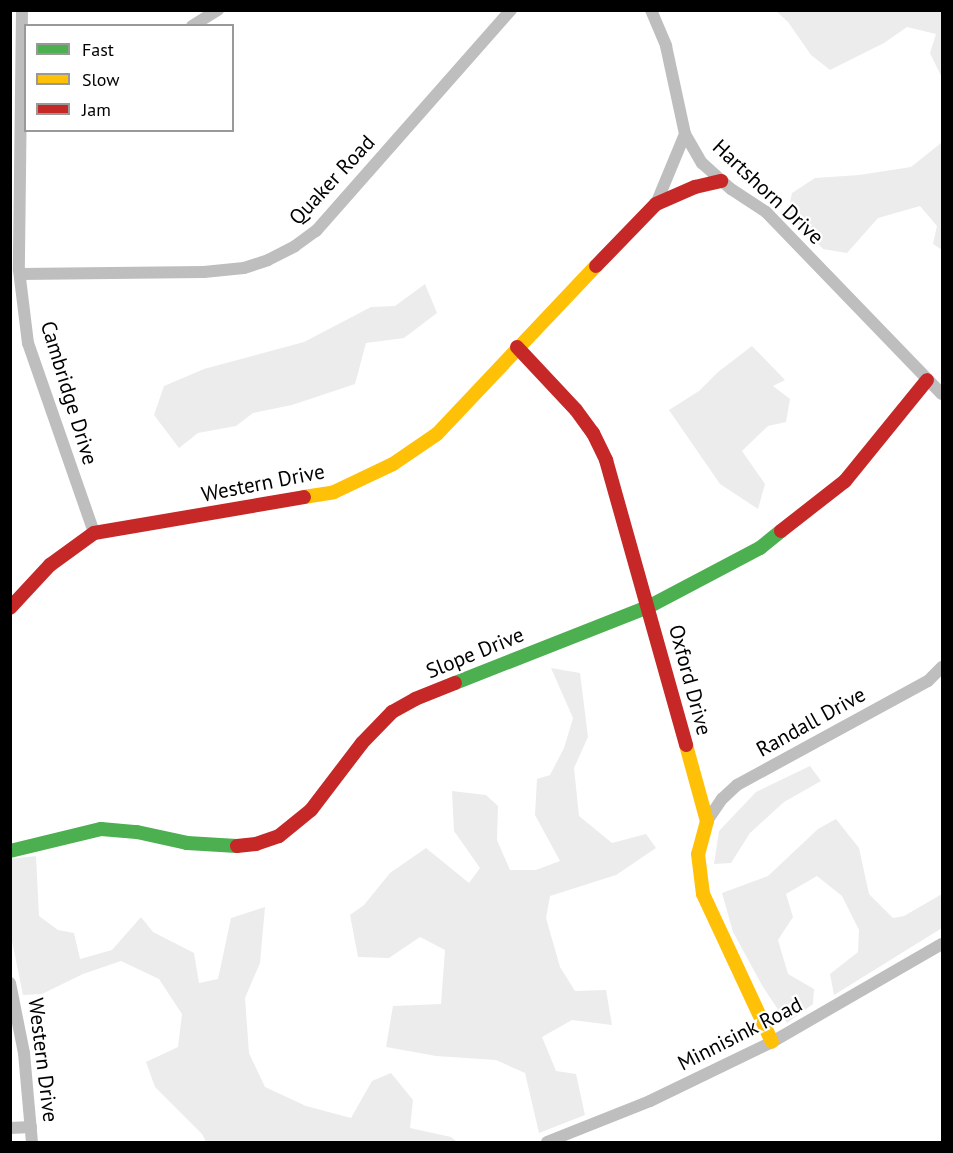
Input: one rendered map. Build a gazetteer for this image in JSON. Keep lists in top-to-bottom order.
{
  "streets": {
    "street": [
      "Quaker Road",
      "Hartshorn Drive",
      "Cambridge Drive",
      "Western Drive",
      "Slope Drive",
      "Oxford Drive",
      "Randall Drive",
      "Minnisink Road"
    ]
  },
  "crossings": [
    ["Quaker Road", "Cambridge Drive"],
    ["Hartshorn Drive", "Western Drive"],
    ["Hartshorn Drive", "Slope Drive"],
    ["Cambridge Drive", "Western Drive"],
    ["Western Drive", "Oxford Drive"],
    ["Slope Drive", "Oxford Drive"],
    ["Oxford Drive", "Randall Drive"]
  ],
  "legend": ["Fast", "Slow", "Jam"]
}
